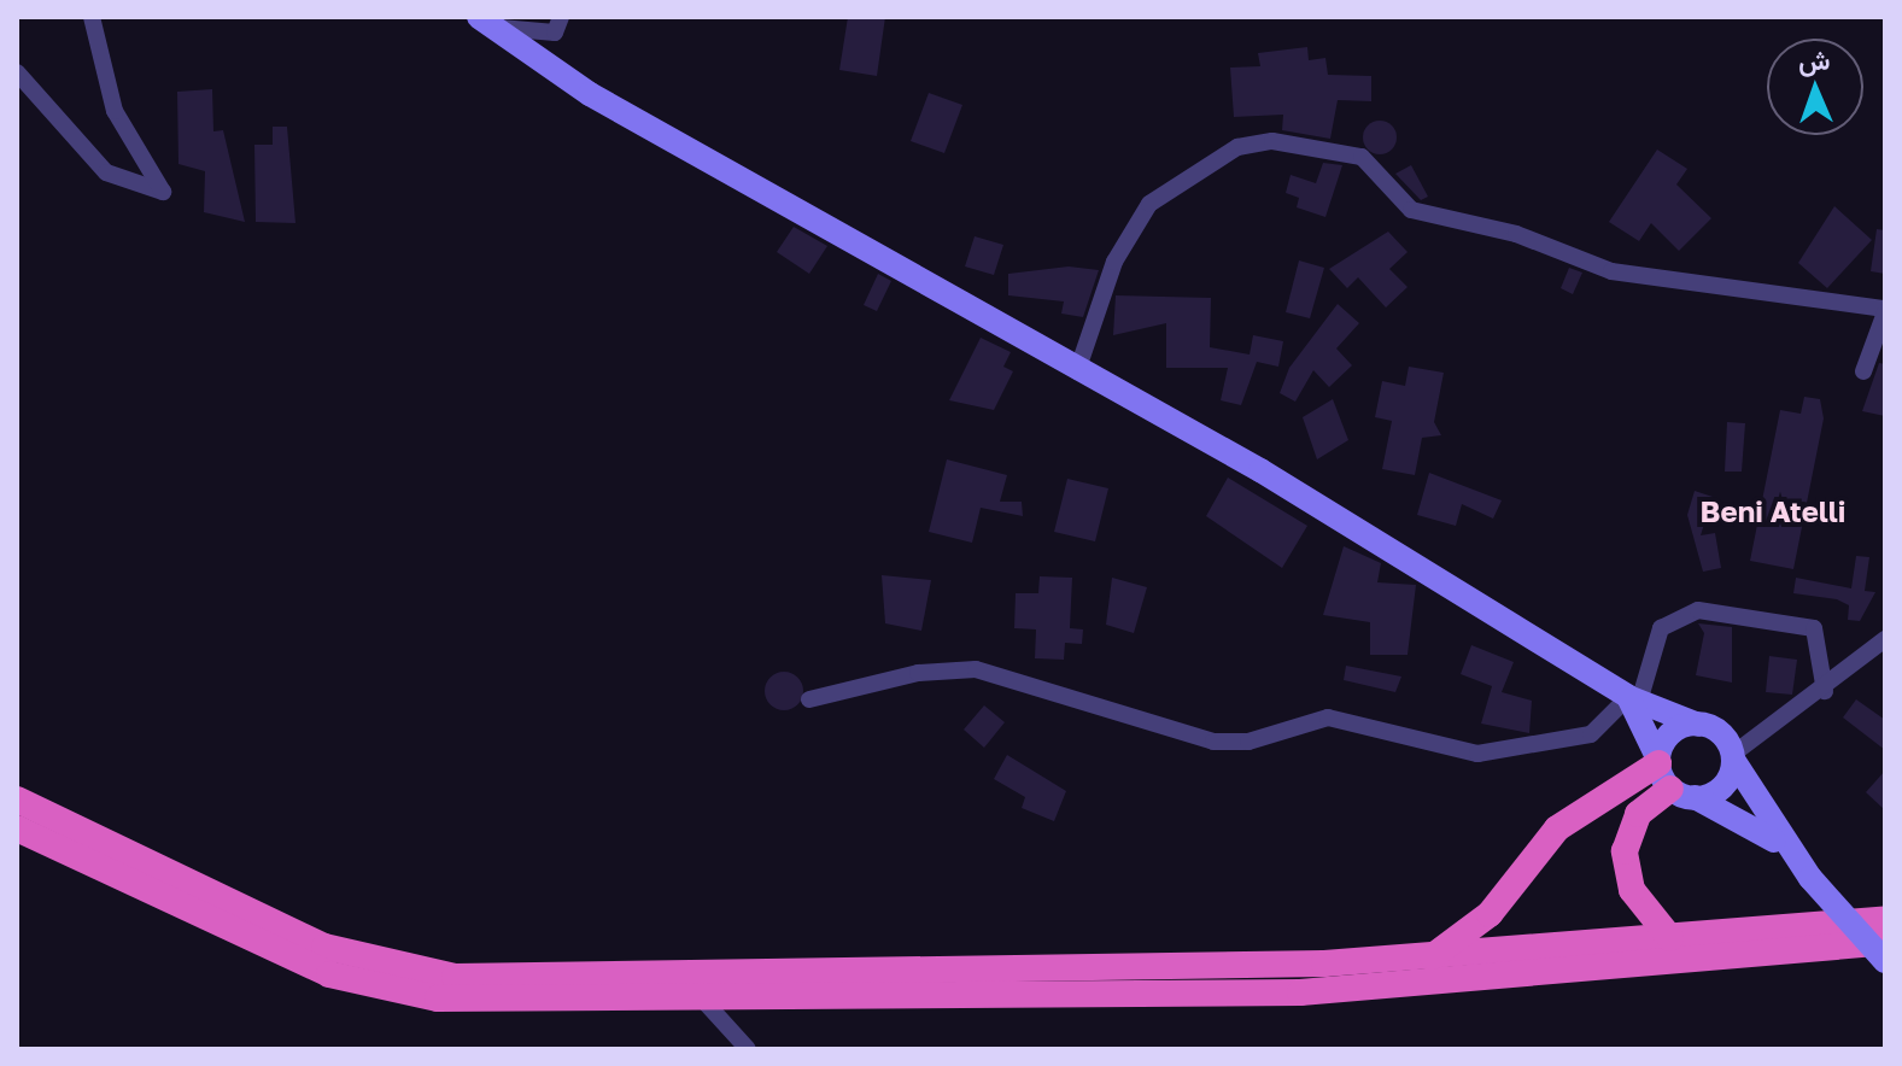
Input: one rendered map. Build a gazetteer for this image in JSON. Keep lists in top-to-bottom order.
{
  "districts": ["Beni Atelli"],
  "north": "top"
}
